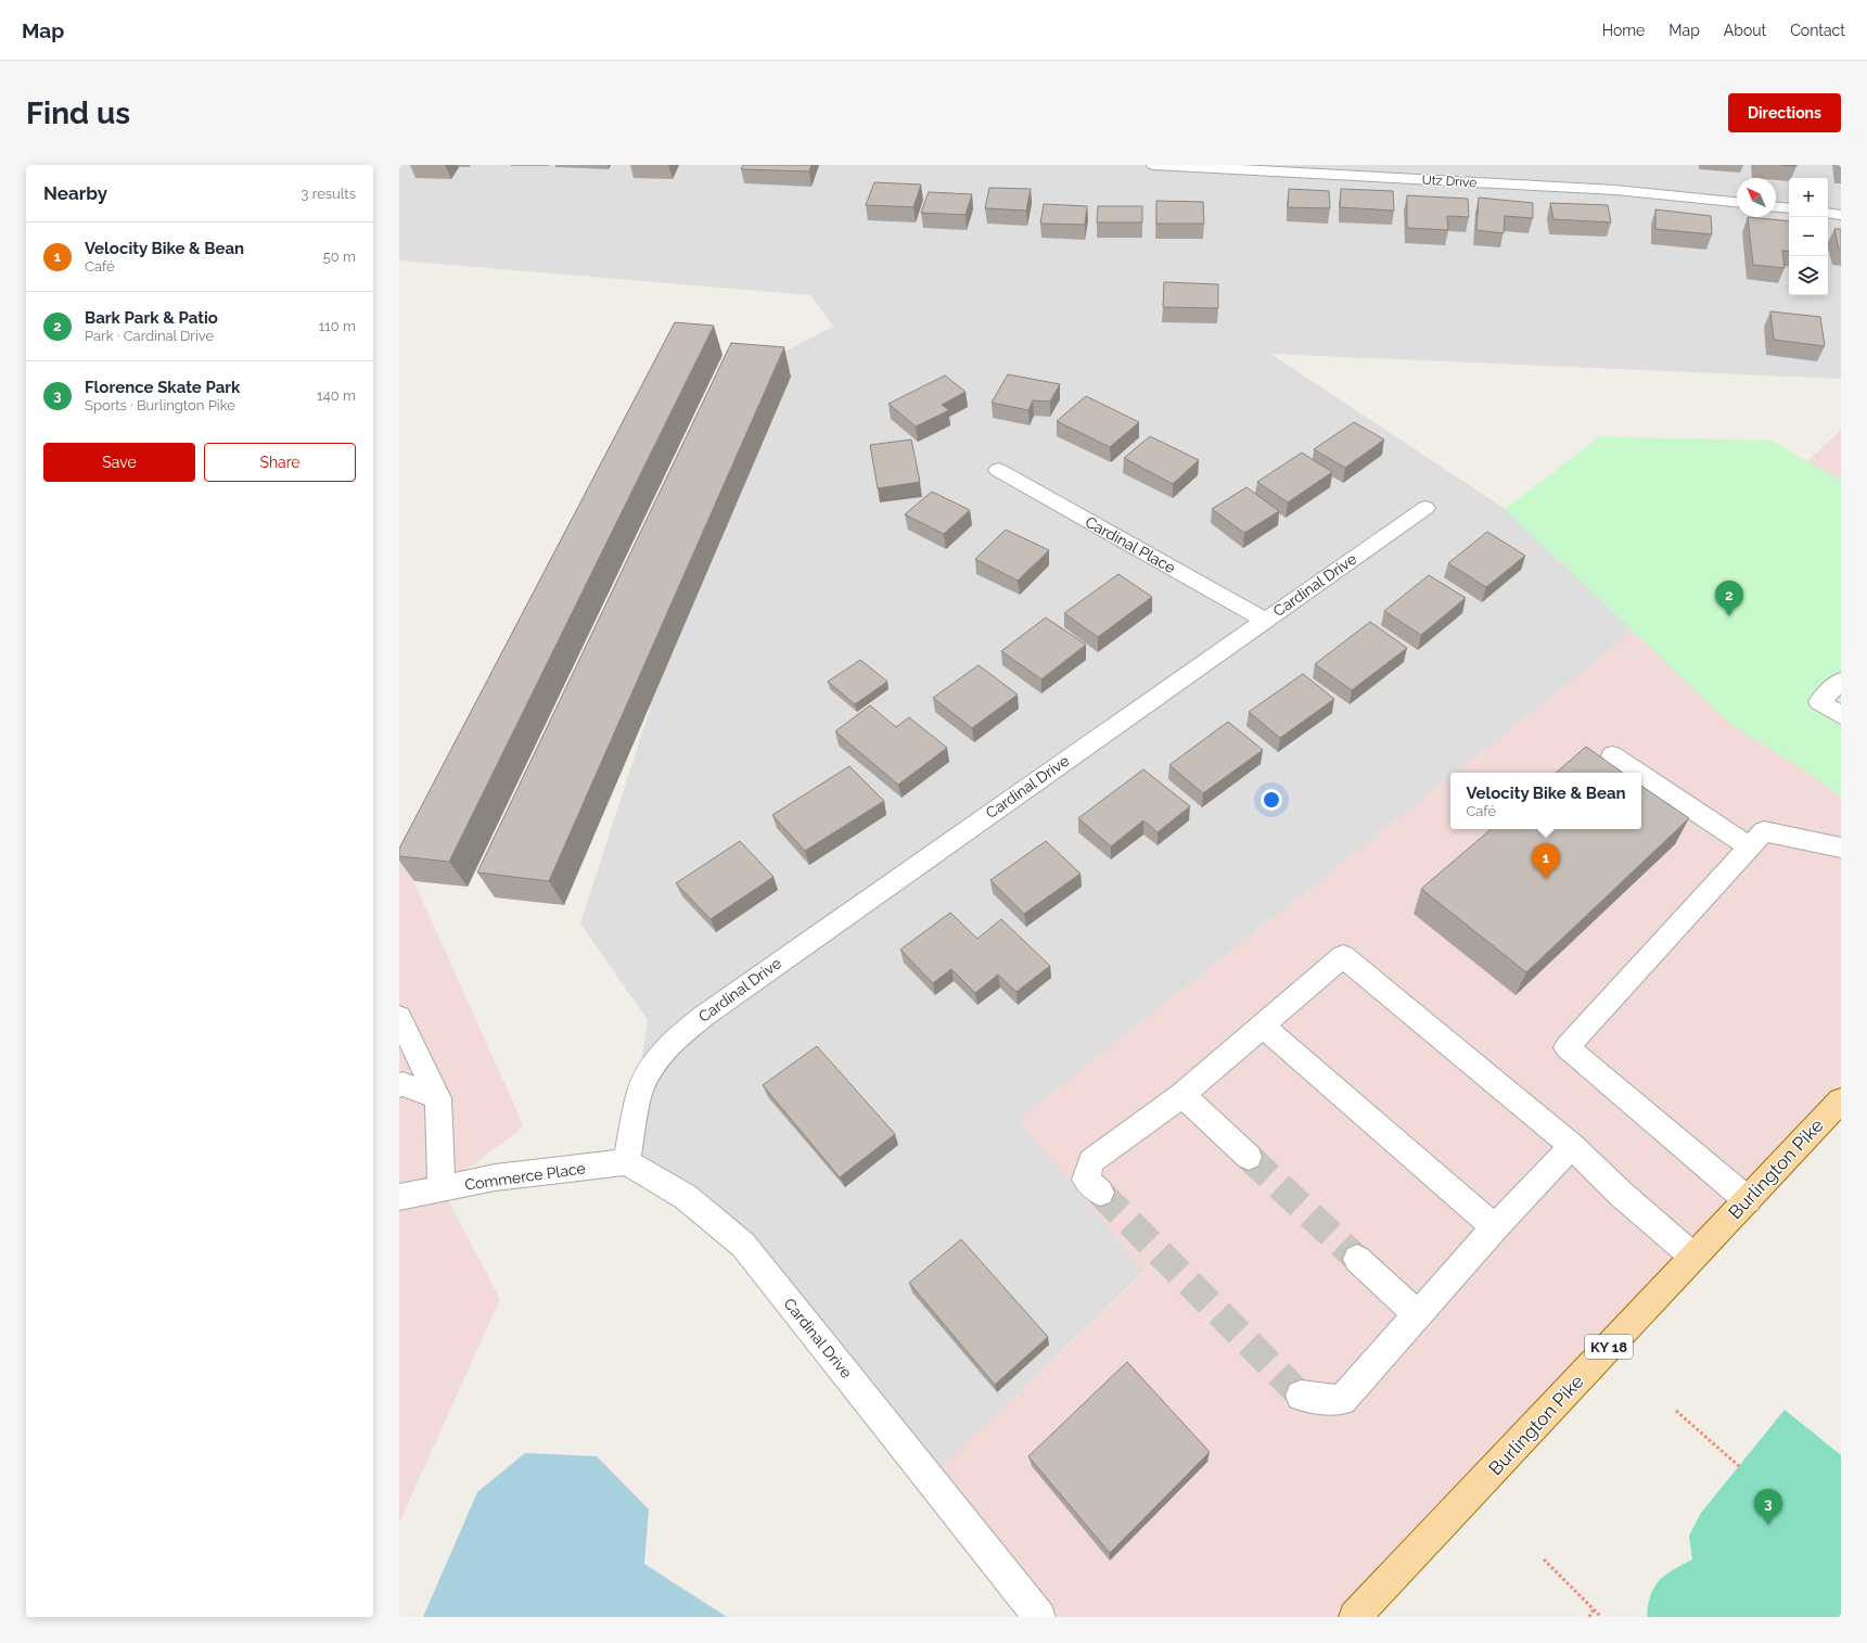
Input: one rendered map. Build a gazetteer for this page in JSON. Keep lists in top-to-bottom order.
{
  "streets": {
    "main road": ["Burlington Pike", "KY 18"],
    "street": [
      "Utz Drive",
      "Cardinal Place",
      "Cardinal Drive",
      "Commerce Place"
    ]
  },
  "crossings": [
    ["Cardinal Place", "Cardinal Drive"],
    ["Cardinal Drive", "Commerce Place"]
  ],
  "north": "top left",
  "page": {
    "header": "Map",
    "nav": [
      "Home",
      "Map",
      "About",
      "Contact"
    ],
    "buttons": [
      "Directions",
      ["Save", "Share"]
    ],
    "title": "Find us",
    "heading": ["Nearby", "3 results"],
    "map_buttons": ["+", "−"],
    "list": [
      {
        "mark": "1",
        "name": "Velocity Bike & Bean",
        "note": "Café",
        "value": "50 m"
      },
      {
        "mark": "2",
        "name": "Bark Park & Patio",
        "note": "Park · Cardinal Drive",
        "value": "110 m"
      },
      {
        "mark": "3",
        "name": "Florence Skate Park",
        "note": "Sports · Burlington Pike",
        "value": "140 m"
      }
    ],
    "pins": ["2", "1", "3"],
    "popup": ["Velocity Bike & Bean", "Café"]
  }
}
